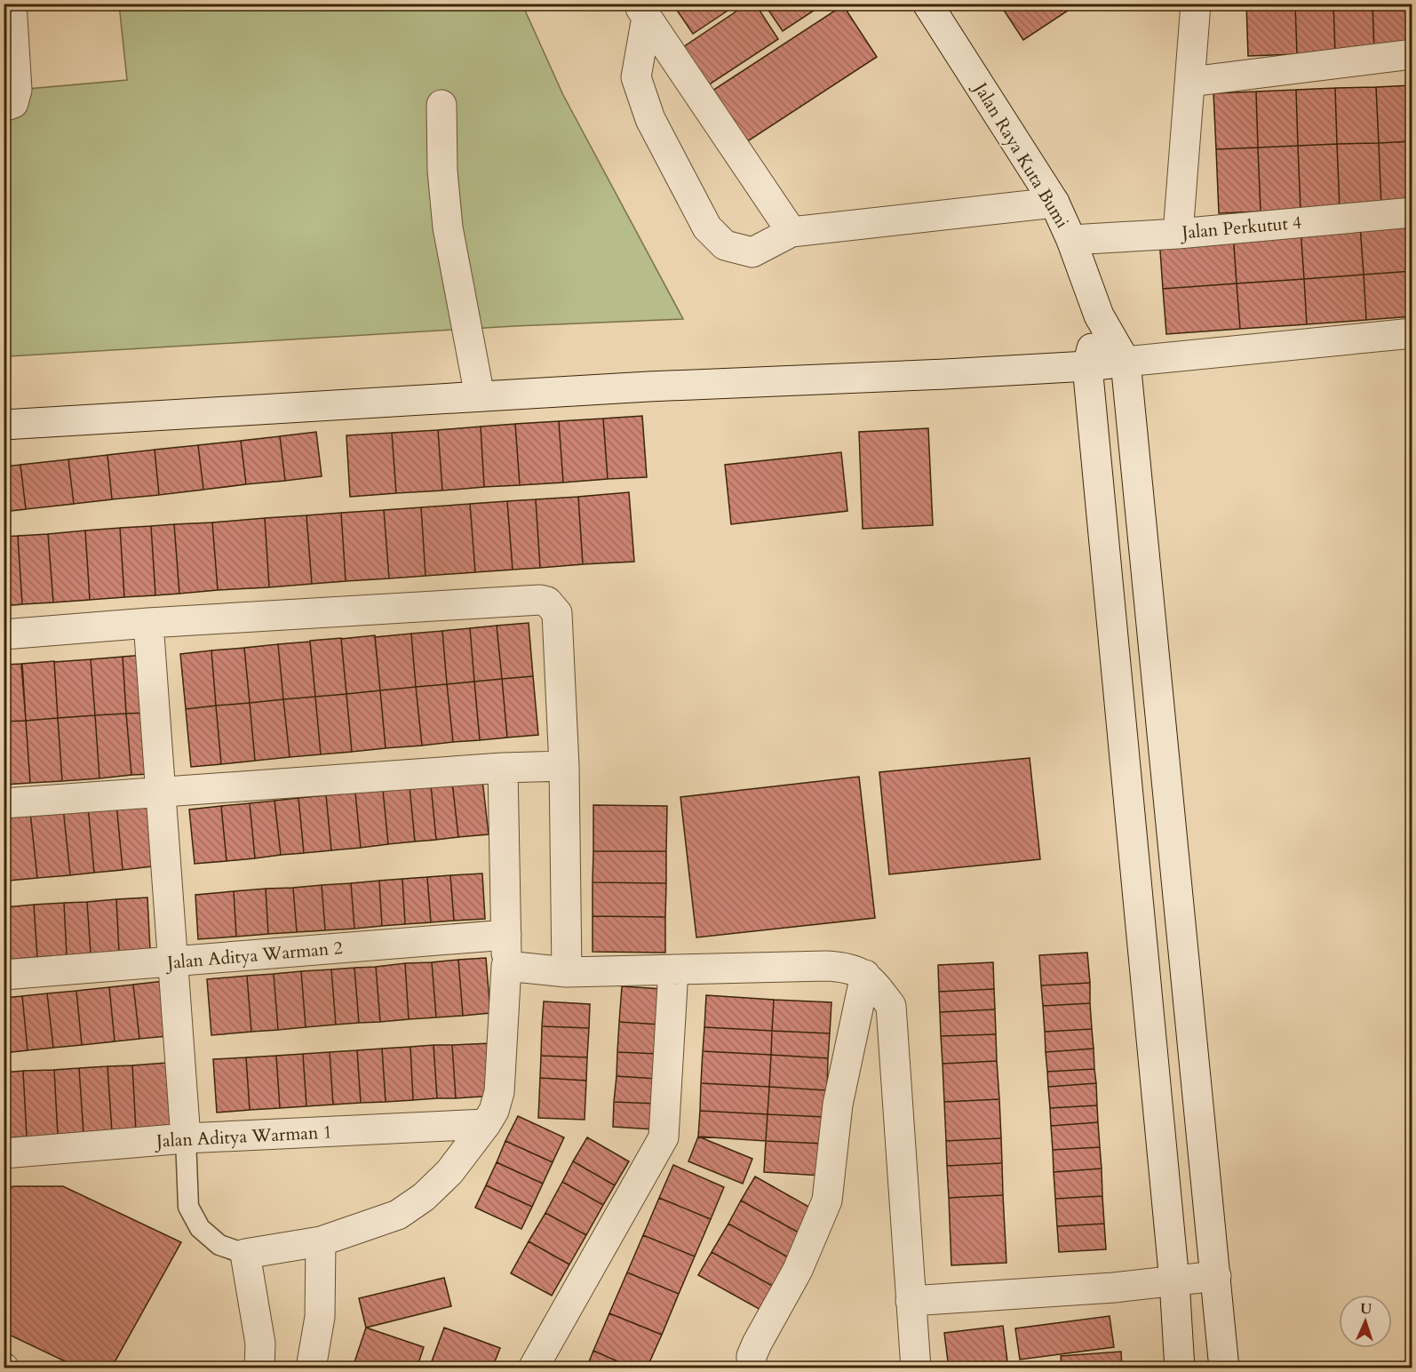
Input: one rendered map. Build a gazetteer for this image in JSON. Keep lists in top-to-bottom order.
{
  "streets": {
    "street": [
      "Jalan Raya Kuta Bumi",
      "Jalan Perkutut 4",
      "Jalan Aditya Warman 2",
      "Jalan Aditya Warman 1"
    ]
  },
  "crossings": [
    ["Jalan Raya Kuta Bumi", "Jalan Perkutut 4"]
  ],
  "north": "top"
}
